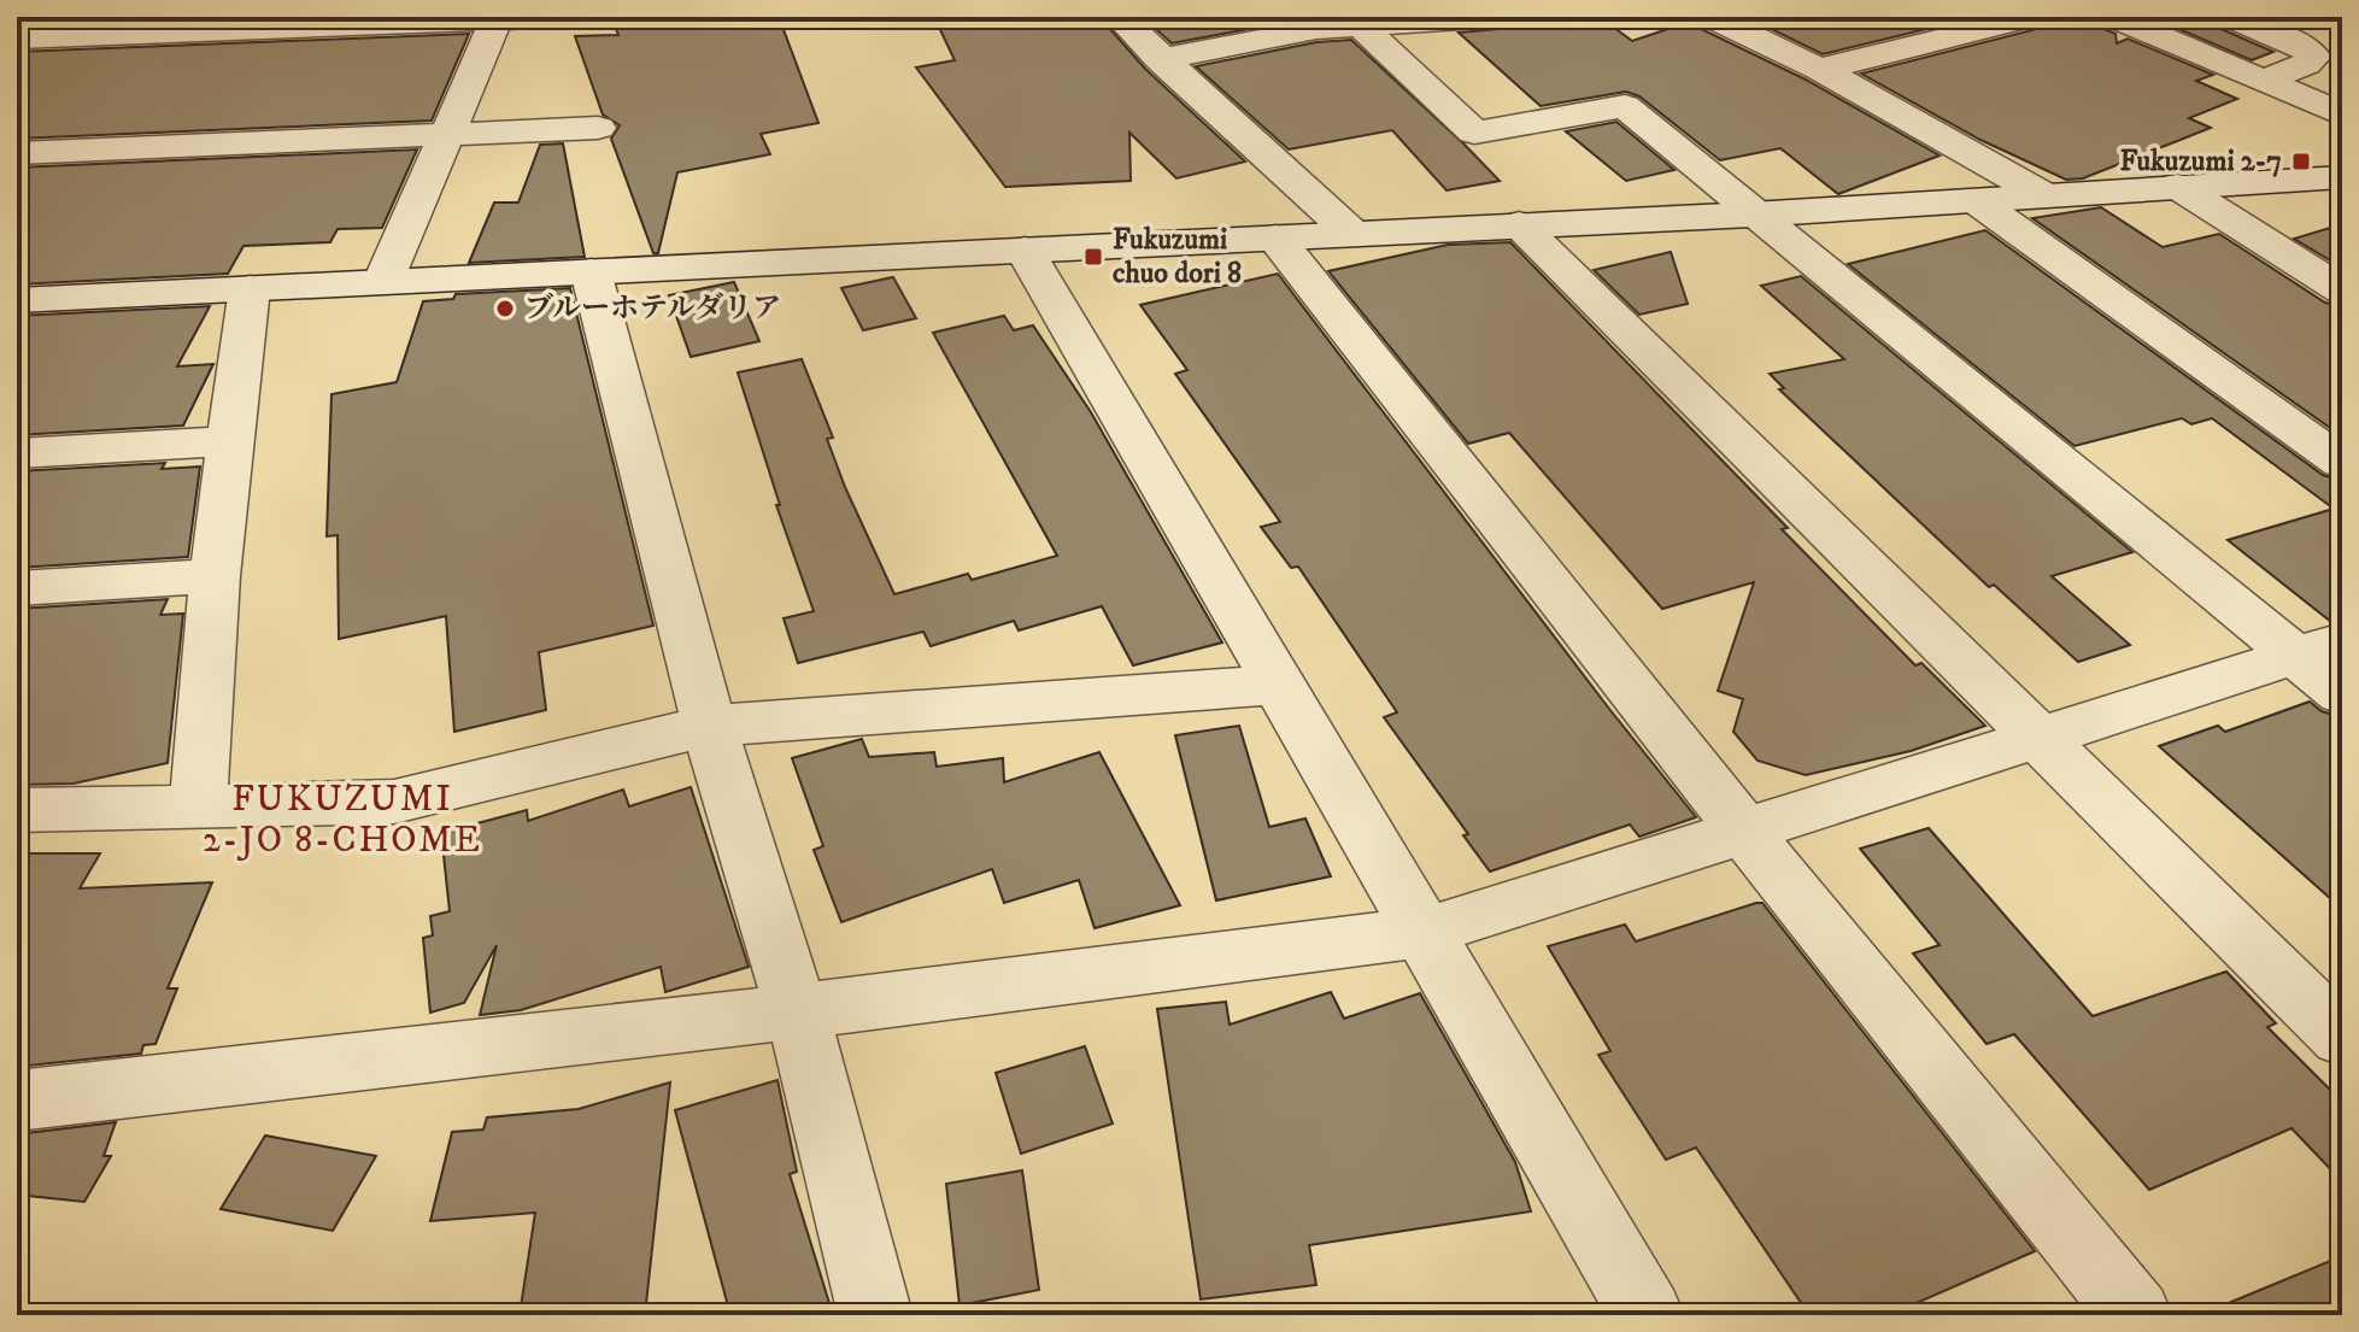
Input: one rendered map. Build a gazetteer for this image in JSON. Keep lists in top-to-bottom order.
{
  "districts": ["FUKUZUMI 2-JO 8-CHOME"],
  "places": {
    "transit": ["Fukuzumi 2-7", "Fukuzumi chuo dori 8"],
    "other": ["ブルーホテルダリア"]
  }
}
